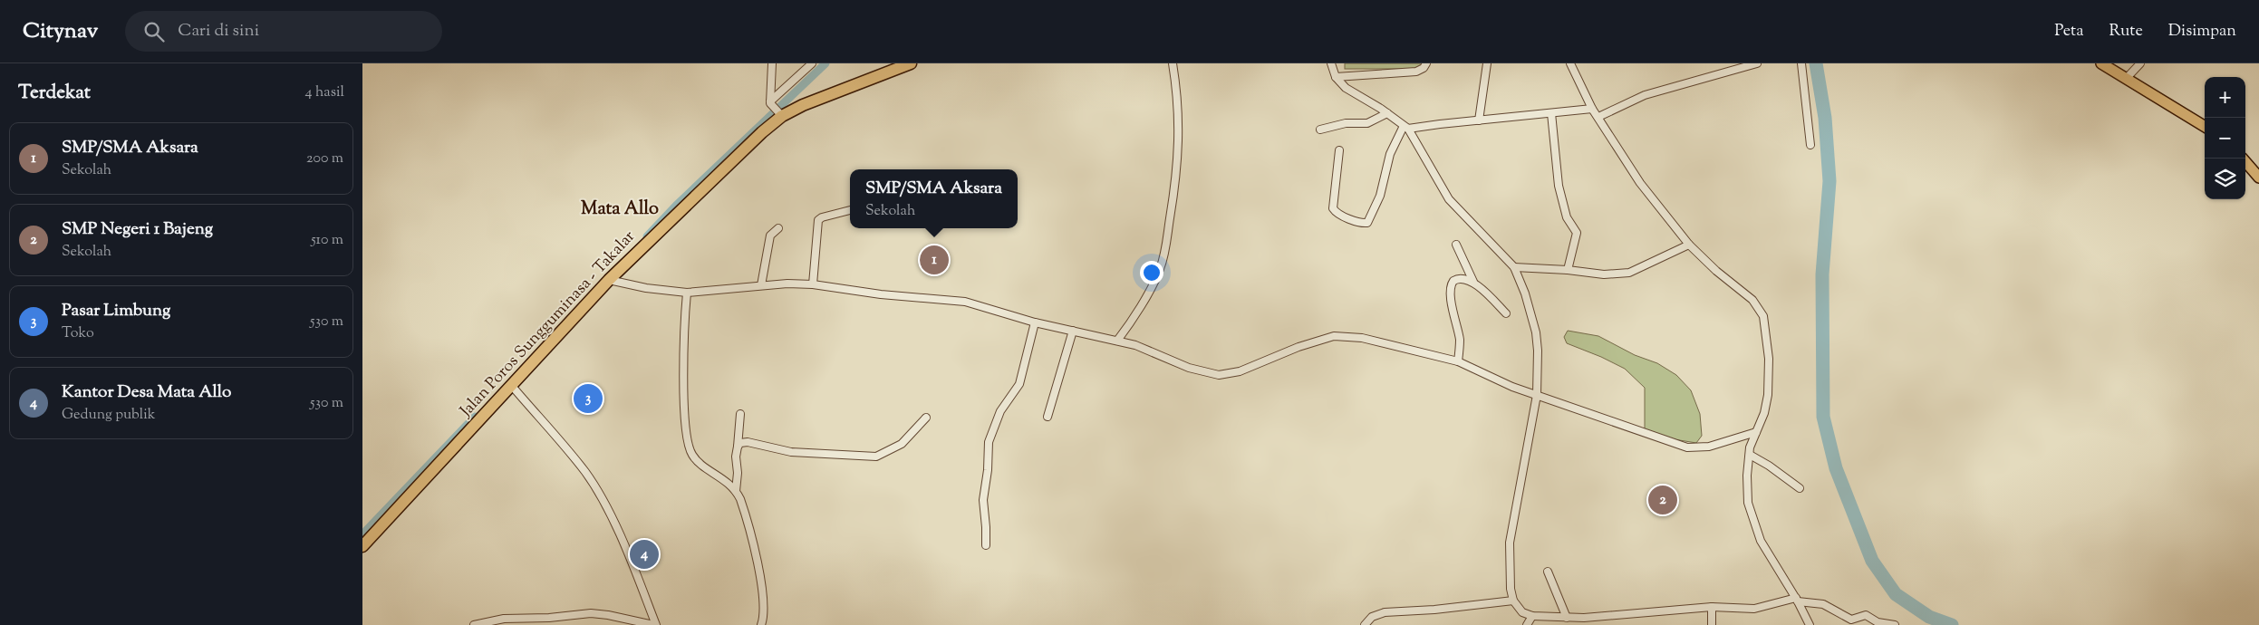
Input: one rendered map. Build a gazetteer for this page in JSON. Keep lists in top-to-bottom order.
{
  "streets": {
    "highway": ["Jalan Poros Sungguminasa - Takalar"]
  },
  "districts": ["Mata Allo"],
  "page": {
    "header": "Citynav",
    "search": "Cari di sini",
    "nav": ["Peta", "Rute", "Disimpan"],
    "heading": ["Terdekat", "4 hasil"],
    "map_buttons": ["+", "−"],
    "list": [
      {
        "mark": "1",
        "name": "SMP/SMA Aksara",
        "note": "Sekolah",
        "value": "200 m"
      },
      {
        "mark": "2",
        "name": "SMP Negeri 1 Bajeng",
        "note": "Sekolah",
        "value": "510 m"
      },
      {
        "mark": "3",
        "name": "Pasar Limbung",
        "note": "Toko",
        "value": "530 m"
      },
      {
        "mark": "4",
        "name": "Kantor Desa Mata Allo",
        "note": "Gedung publik",
        "value": "530 m"
      }
    ],
    "popup": ["SMP/SMA Aksara", "Sekolah"],
    "pins": [
      "1",
      "3",
      "2",
      "4"
    ]
  }
}
